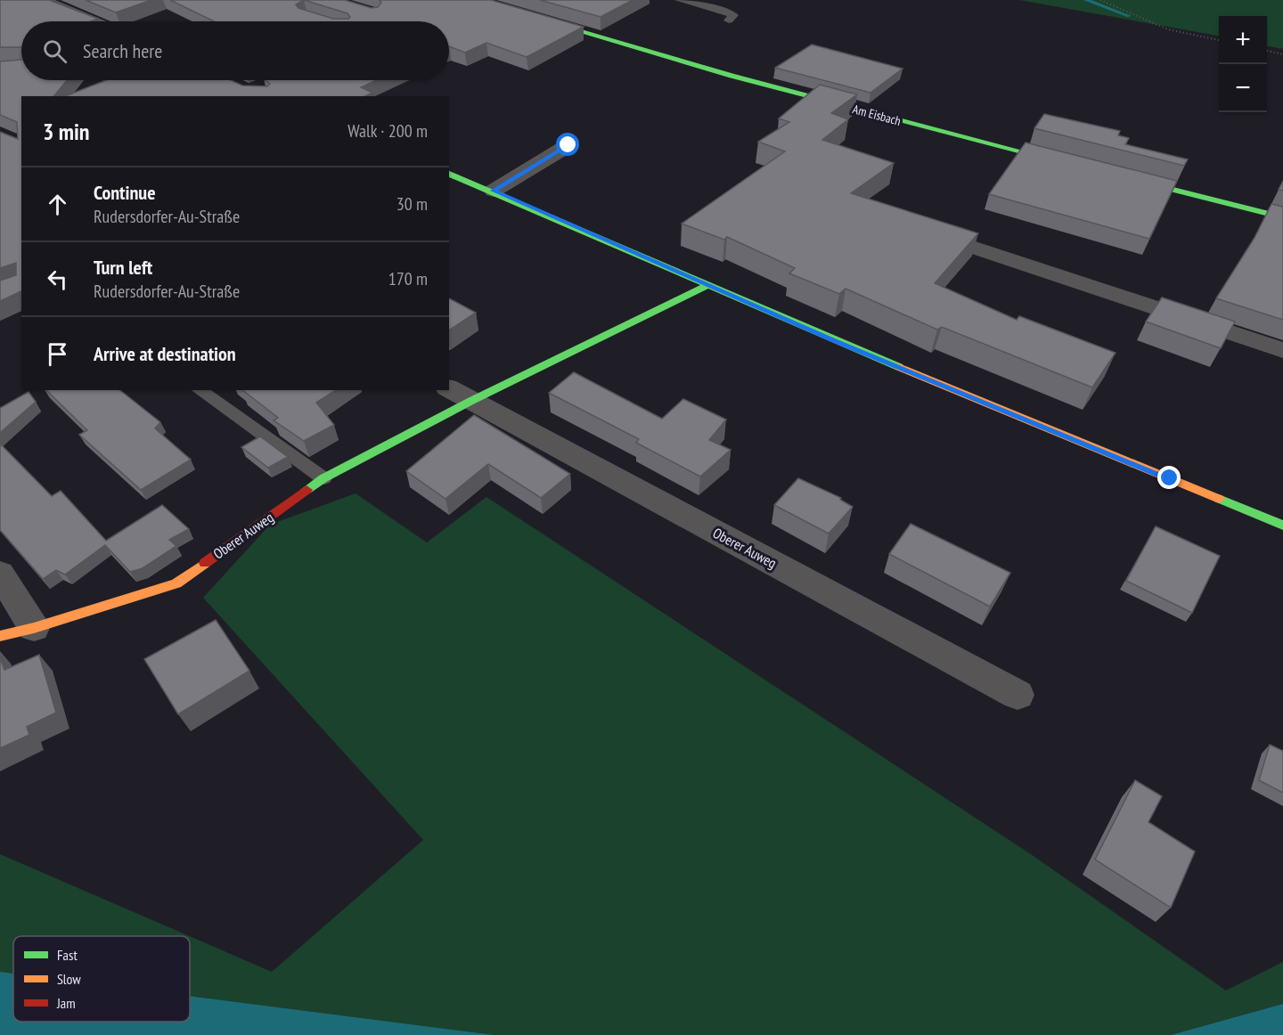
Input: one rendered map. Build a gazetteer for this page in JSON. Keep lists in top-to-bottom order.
{
  "streets": {
    "street": ["Am Eisbach", "Oberer Auweg"]
  },
  "legend": ["Fast", "Slow", "Jam"],
  "page": {
    "map_buttons": ["+", "−"],
    "search": "Search here",
    "heading": ["3 min", "Walk · 200 m"],
    "list": [
      ["Continue", "Rudersdorfer-Au-Straße", "30 m"],
      ["Turn left", "Rudersdorfer-Au-Straße", "170 m"],
      "Arrive at destination"
    ]
  }
}
